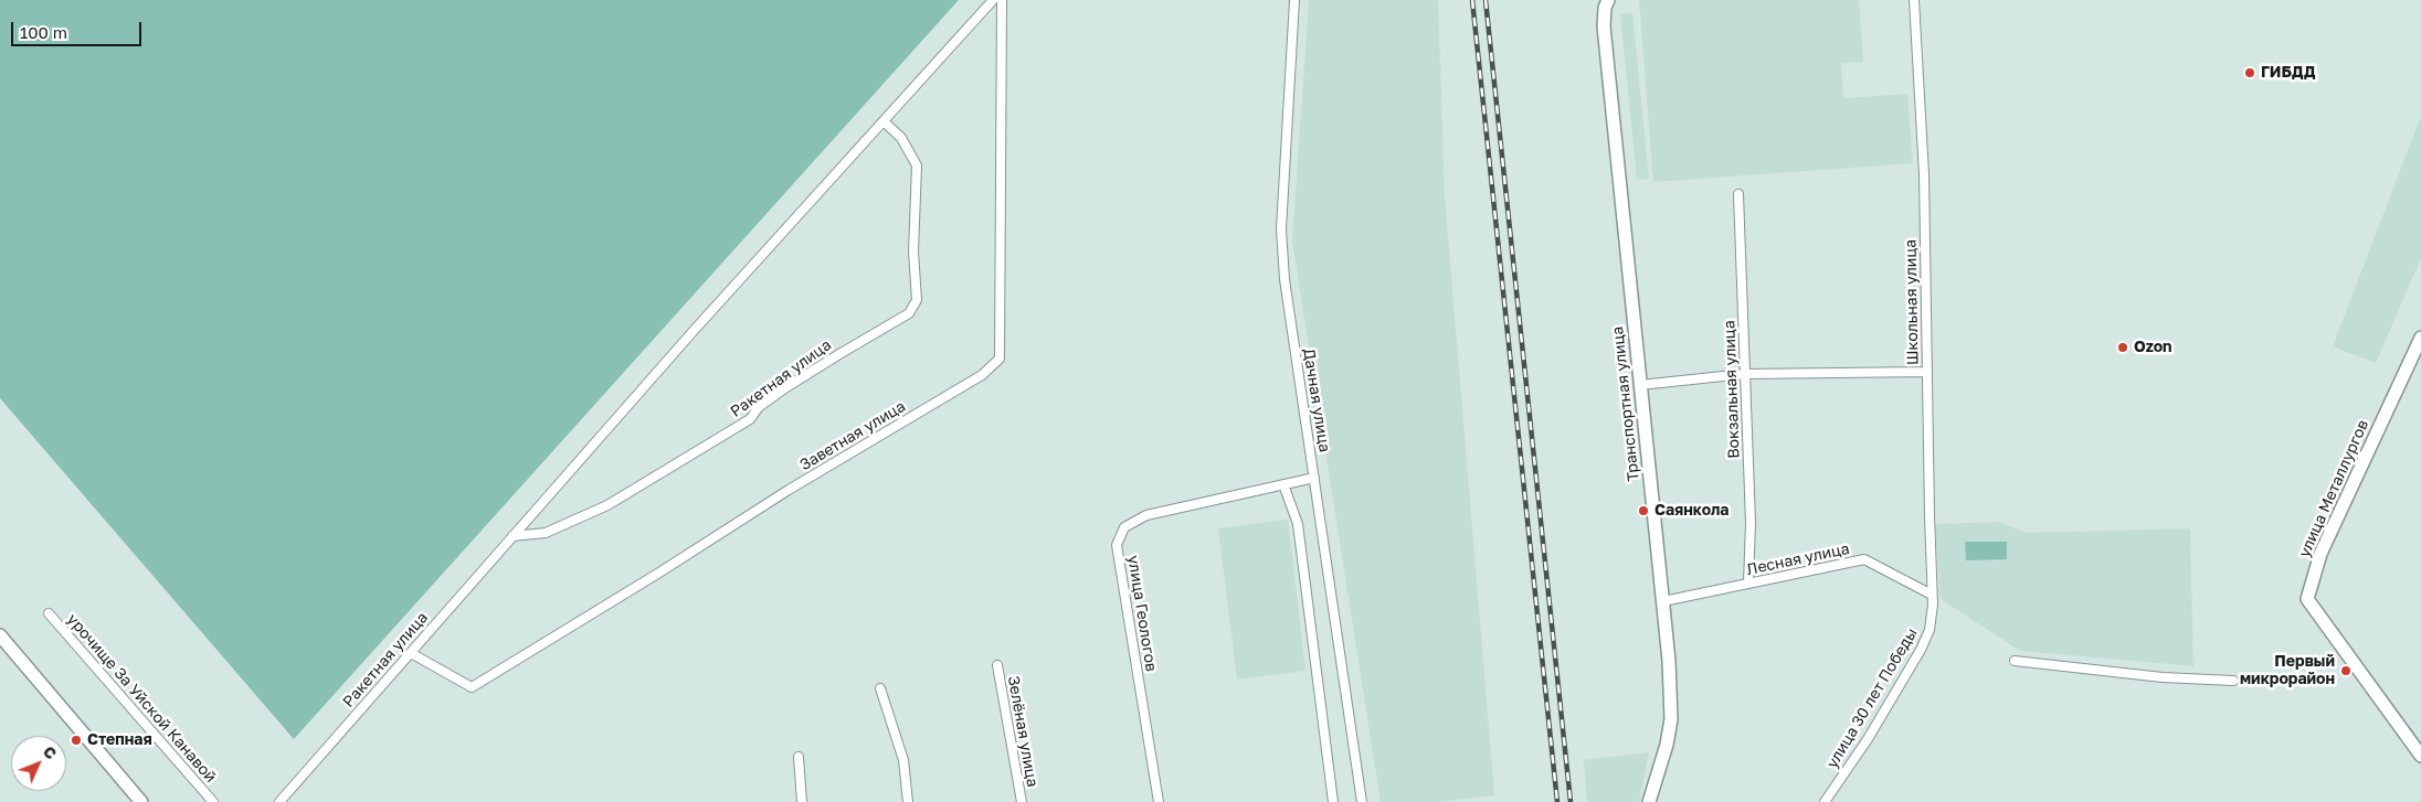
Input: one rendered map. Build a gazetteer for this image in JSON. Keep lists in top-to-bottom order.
{
  "streets": {
    "street": [
      "Школьная улица",
      "Ракетная улица",
      "Вокзальная улица",
      "Дачная улица",
      "Транспортная улица",
      "Заветная улица",
      "улица Металлургов",
      "Лесная улица",
      "улица Геологов",
      "урочище За Уйской Канавой",
      "улица 30 лет Победы",
      "Зелёная улица"
    ]
  },
  "crossings": [
    ["Школьная улица", "Лесная улица"],
    ["Школьная улица", "улица 30 лет Победы"],
    ["Ракетная улица", "Заветная улица"],
    ["Вокзальная улица", "Лесная улица"],
    ["Дачная улица", "улица Геологов"],
    ["Транспортная улица", "Лесная улица"]
  ],
  "places": [
    "ГИБДД",
    "Ozon",
    "Саянкола",
    "Первый микрорайон",
    "Степная"
  ],
  "scale_bar": "100 m",
  "north": "top right"
}
